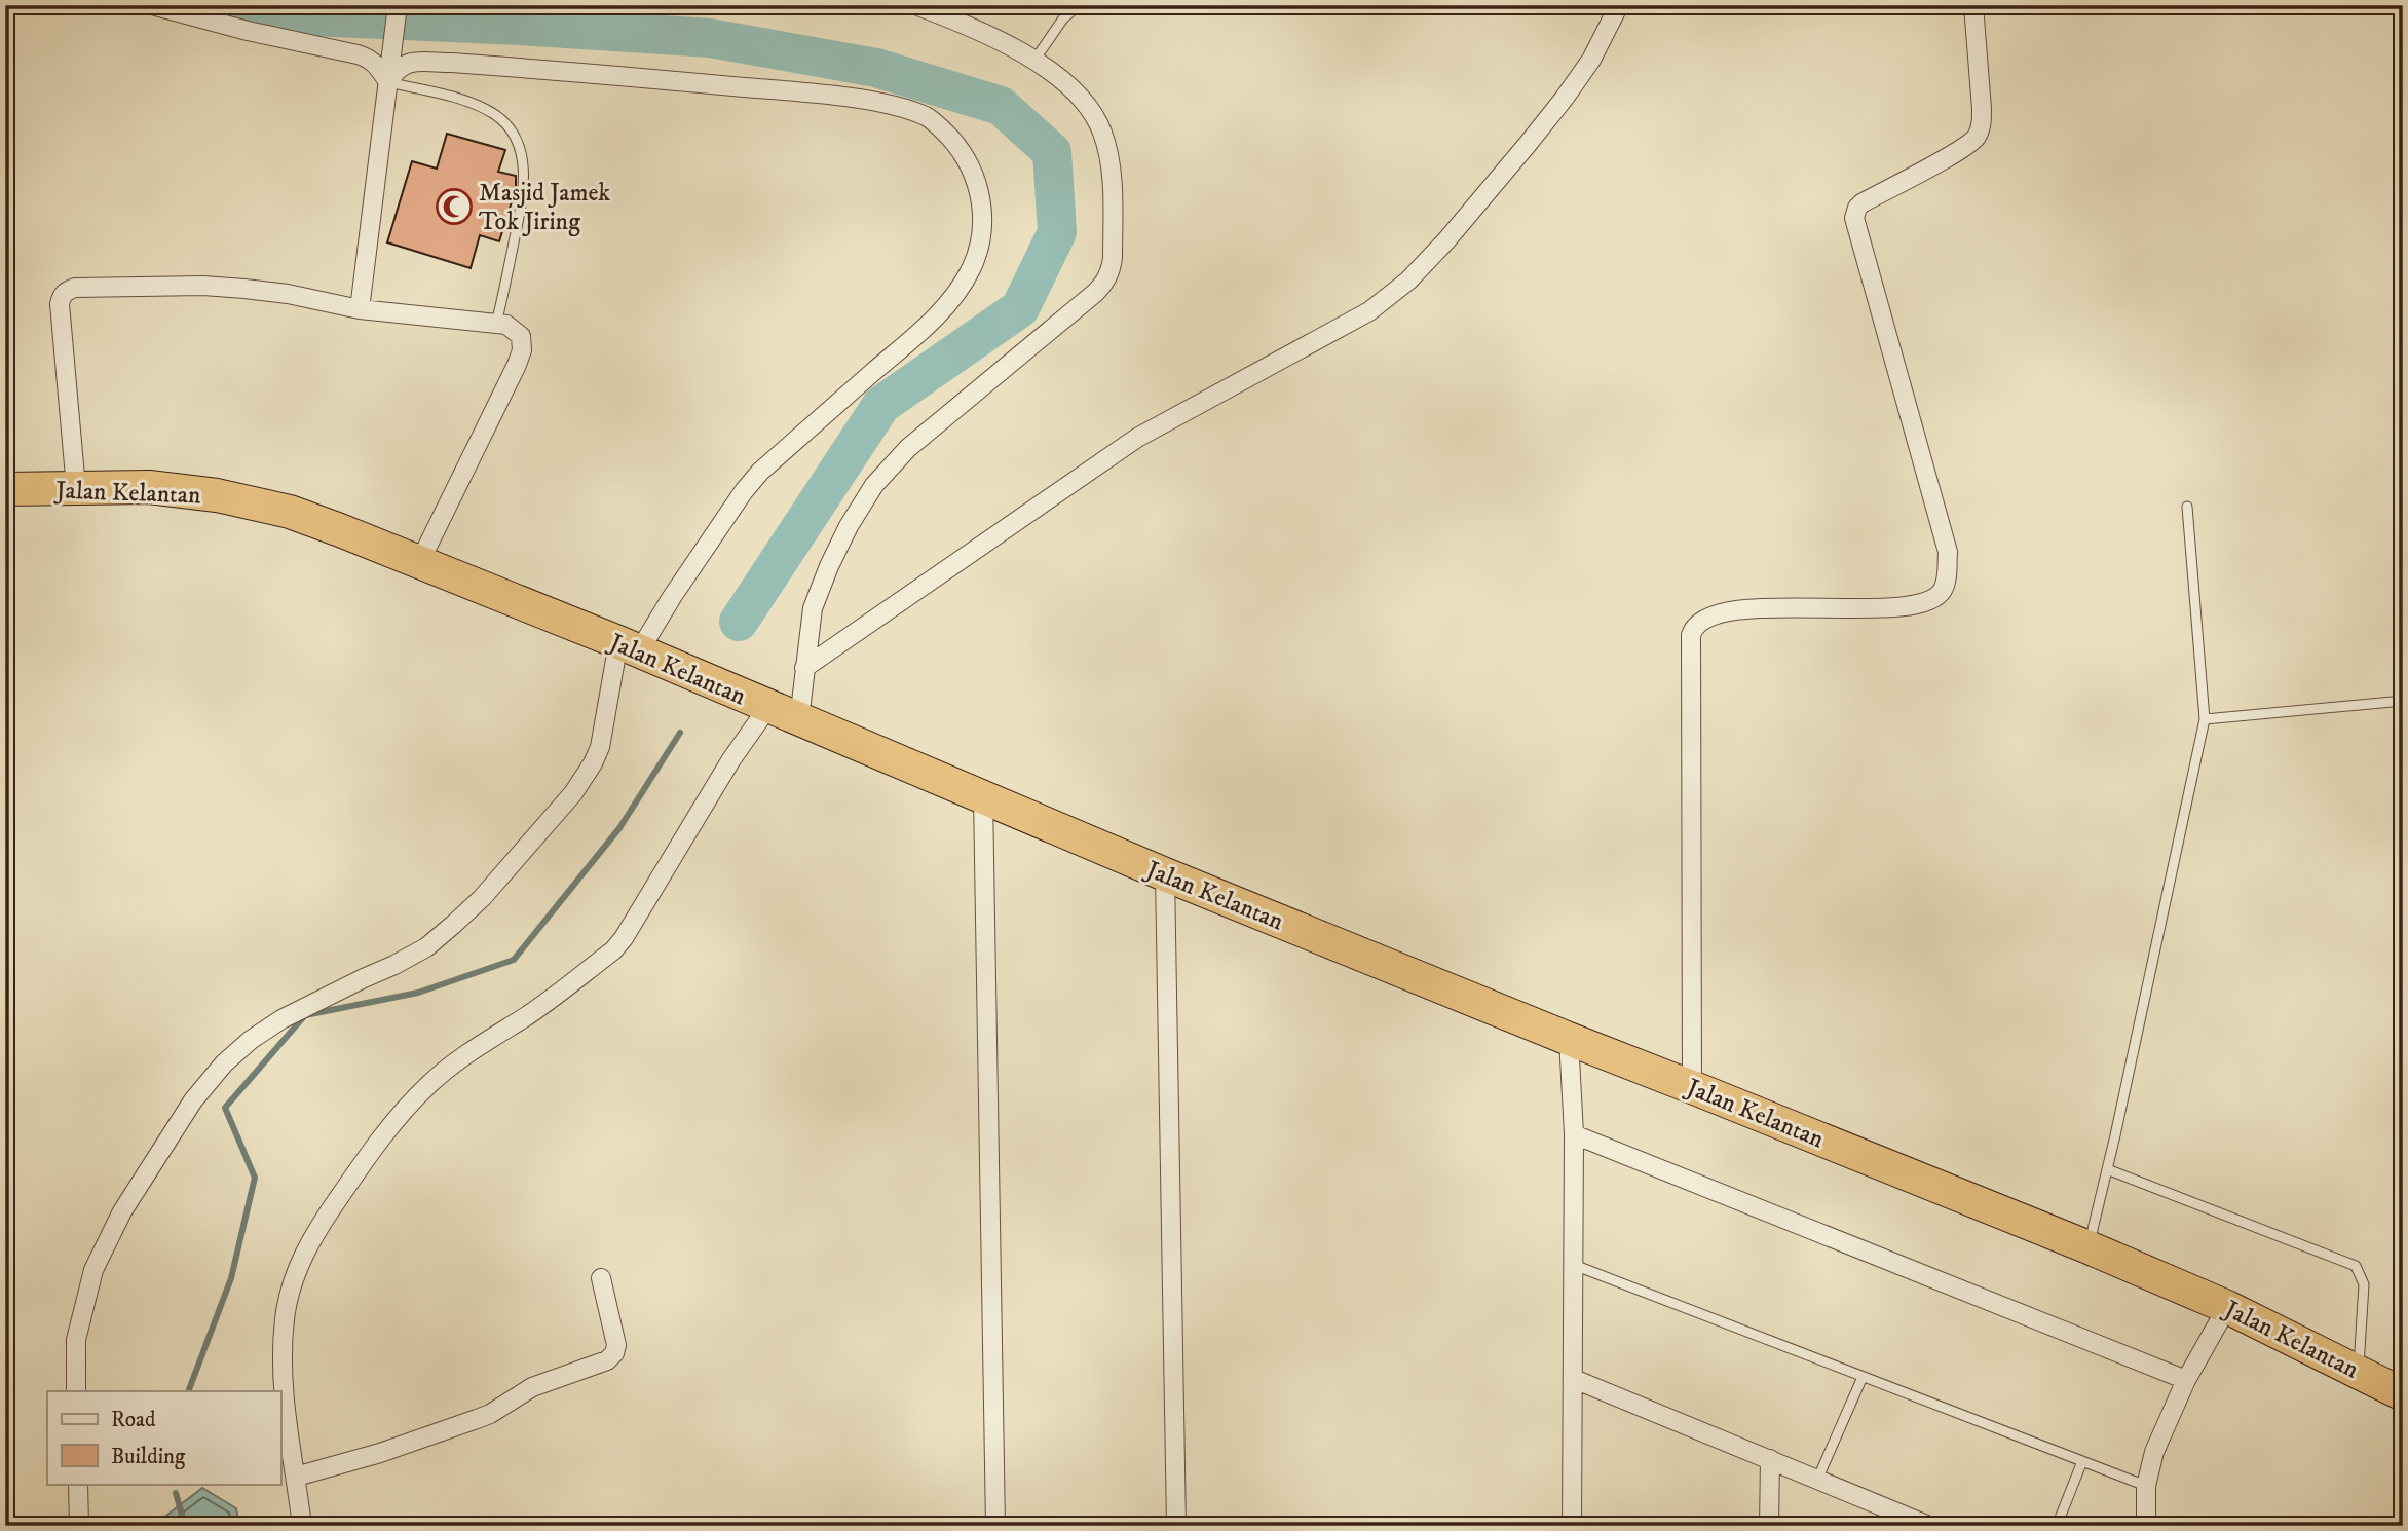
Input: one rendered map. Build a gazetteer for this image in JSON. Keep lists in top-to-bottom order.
{
  "streets": {
    "highway": ["Jalan Kelantan"]
  },
  "places": {
    "mosque": ["Masjid Jamek Tok Jiring"]
  },
  "legend": ["Road", "Building"]
}
